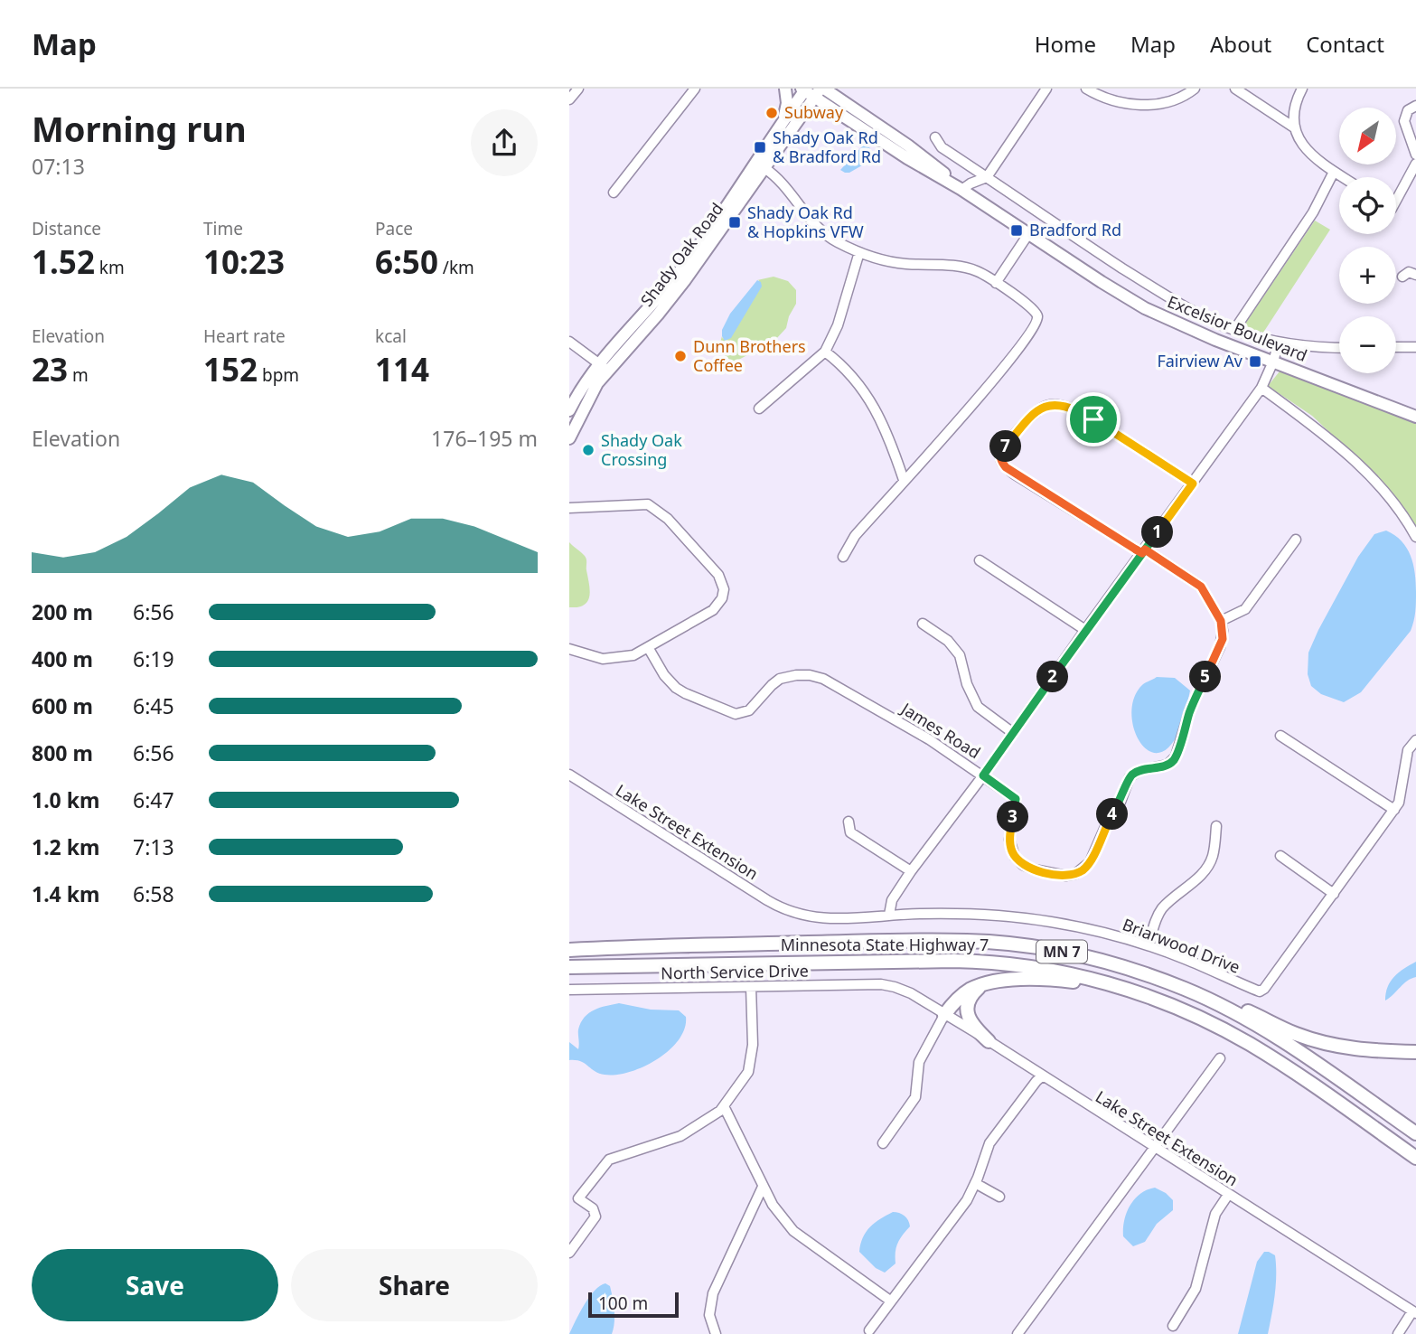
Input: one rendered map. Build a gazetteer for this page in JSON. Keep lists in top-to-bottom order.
{
  "streets": {
    "highway": ["Minnesota State Highway 7", "MN 7"],
    "main road": ["Shady Oak Road", "Excelsior Boulevard"],
    "street": [
      "James Road",
      "Lake Street Extension",
      "Briarwood Drive",
      "North Service Drive"
    ]
  },
  "crossings": [
    ["Shady Oak Road", "Excelsior Boulevard"],
    ["Lake Street Extension", "Briarwood Drive"],
    ["Lake Street Extension", "North Service Drive"]
  ],
  "places": {
    "other": ["Subway", "Dunn Brothers Coffee", "Shady Oak Crossing"],
    "transit": [
      "Shady Oak Rd & Bradford Rd",
      "Shady Oak Rd & Hopkins VFW",
      "Bradford Rd",
      "Fairview Av"
    ]
  },
  "scale_bar": "100 m",
  "north": "bottom left",
  "page": {
    "header": "Map",
    "nav": [
      "Home",
      "Map",
      "About",
      "Contact"
    ],
    "heading": ["Morning run", "07:13"],
    "map_buttons": ["+", "−"],
    "stats": [
      ["Distance", "1.52 km"],
      ["Time", "10:23"],
      ["Pace", "6:50 /km"],
      ["Elevation", "23 m"],
      ["Heart rate", "152 bpm"],
      ["kcal", "114"]
    ],
    "chart": ["Elevation", "176–195 m"],
    "pins": [
      "7",
      "1",
      "2",
      "5",
      "4",
      "3"
    ],
    "list": [
      {
        "name": "200 m",
        "note": "6:56"
      },
      {
        "name": "400 m",
        "note": "6:19"
      },
      {
        "name": "600 m",
        "note": "6:45"
      },
      {
        "name": "800 m",
        "note": "6:56"
      },
      {
        "name": "1.0 km",
        "note": "6:47"
      },
      {
        "name": "1.2 km",
        "note": "7:13"
      },
      {
        "name": "1.4 km",
        "note": "6:58"
      }
    ],
    "buttons": ["Save", "Share"],
    "scale": "100 m"
  }
}
